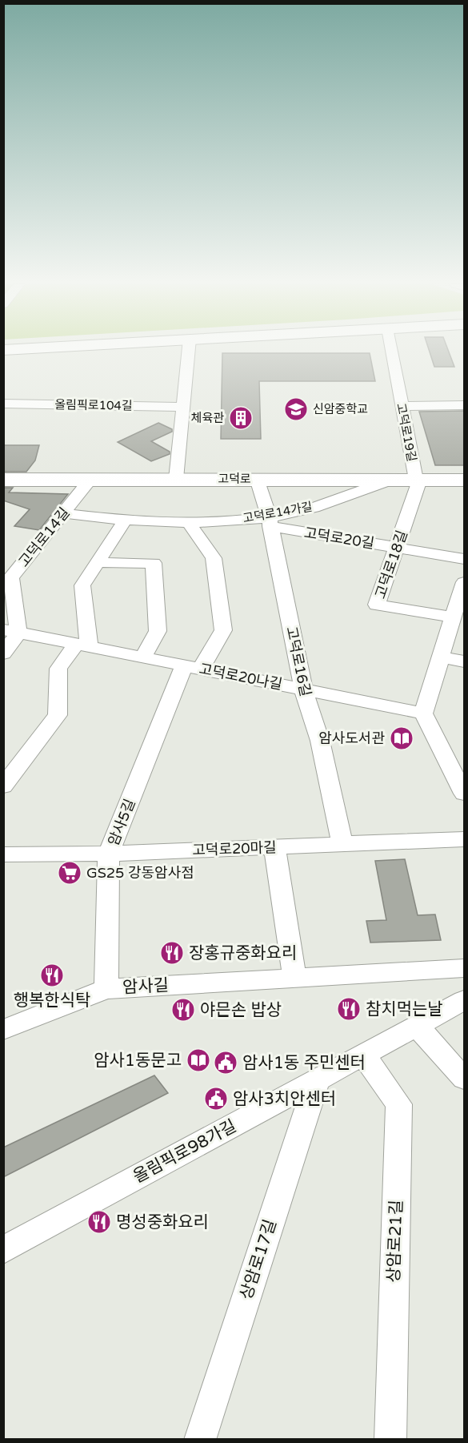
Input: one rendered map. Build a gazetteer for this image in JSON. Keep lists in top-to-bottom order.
{
  "streets": {
    "street": [
      "올림픽로104길",
      "고덕로19길",
      "고덕로",
      "고덕로14가길",
      "고덕로14길",
      "고덕로20길",
      "고덕로18길",
      "고덕로16길",
      "고덕로20나길",
      "암사5길",
      "고덕로20마길",
      "암사길",
      "올림픽로98가길",
      "상암로21길",
      "상암로17길"
    ]
  },
  "crossings": [
    ["고덕로19길", "고덕로"],
    ["고덕로19길", "고덕로18길"],
    ["고덕로", "고덕로14가길"],
    ["고덕로", "고덕로14길"],
    ["고덕로", "고덕로18길"],
    ["고덕로", "고덕로16길"],
    ["고덕로14가길", "고덕로14길"],
    ["고덕로14가길", "고덕로20길"],
    ["고덕로14가길", "고덕로16길"],
    ["고덕로14길", "고덕로20나길"],
    ["고덕로20길", "고덕로18길"],
    ["고덕로20길", "고덕로16길"],
    ["고덕로16길", "고덕로20나길"],
    ["고덕로16길", "고덕로20마길"],
    ["고덕로20나길", "암사5길"],
    ["암사5길", "고덕로20마길"],
    ["암사5길", "암사길"],
    ["올림픽로98가길", "상암로21길"],
    ["올림픽로98가길", "상암로17길"]
  ],
  "places": {
    "school or university": ["신암중학교"],
    "building": ["체육관"],
    "library": ["암사도서관", "암사1동문고"],
    "supermarket": ["GS25 강동암사점"],
    "restaurant": [
      "장홍규중화요리",
      "행복한식탁",
      "참치먹는날",
      "야믄손 밥상",
      "명성중화요리"
    ],
    "public building": ["암사1동 주민센터", "암사3치안센터"]
  }
}
